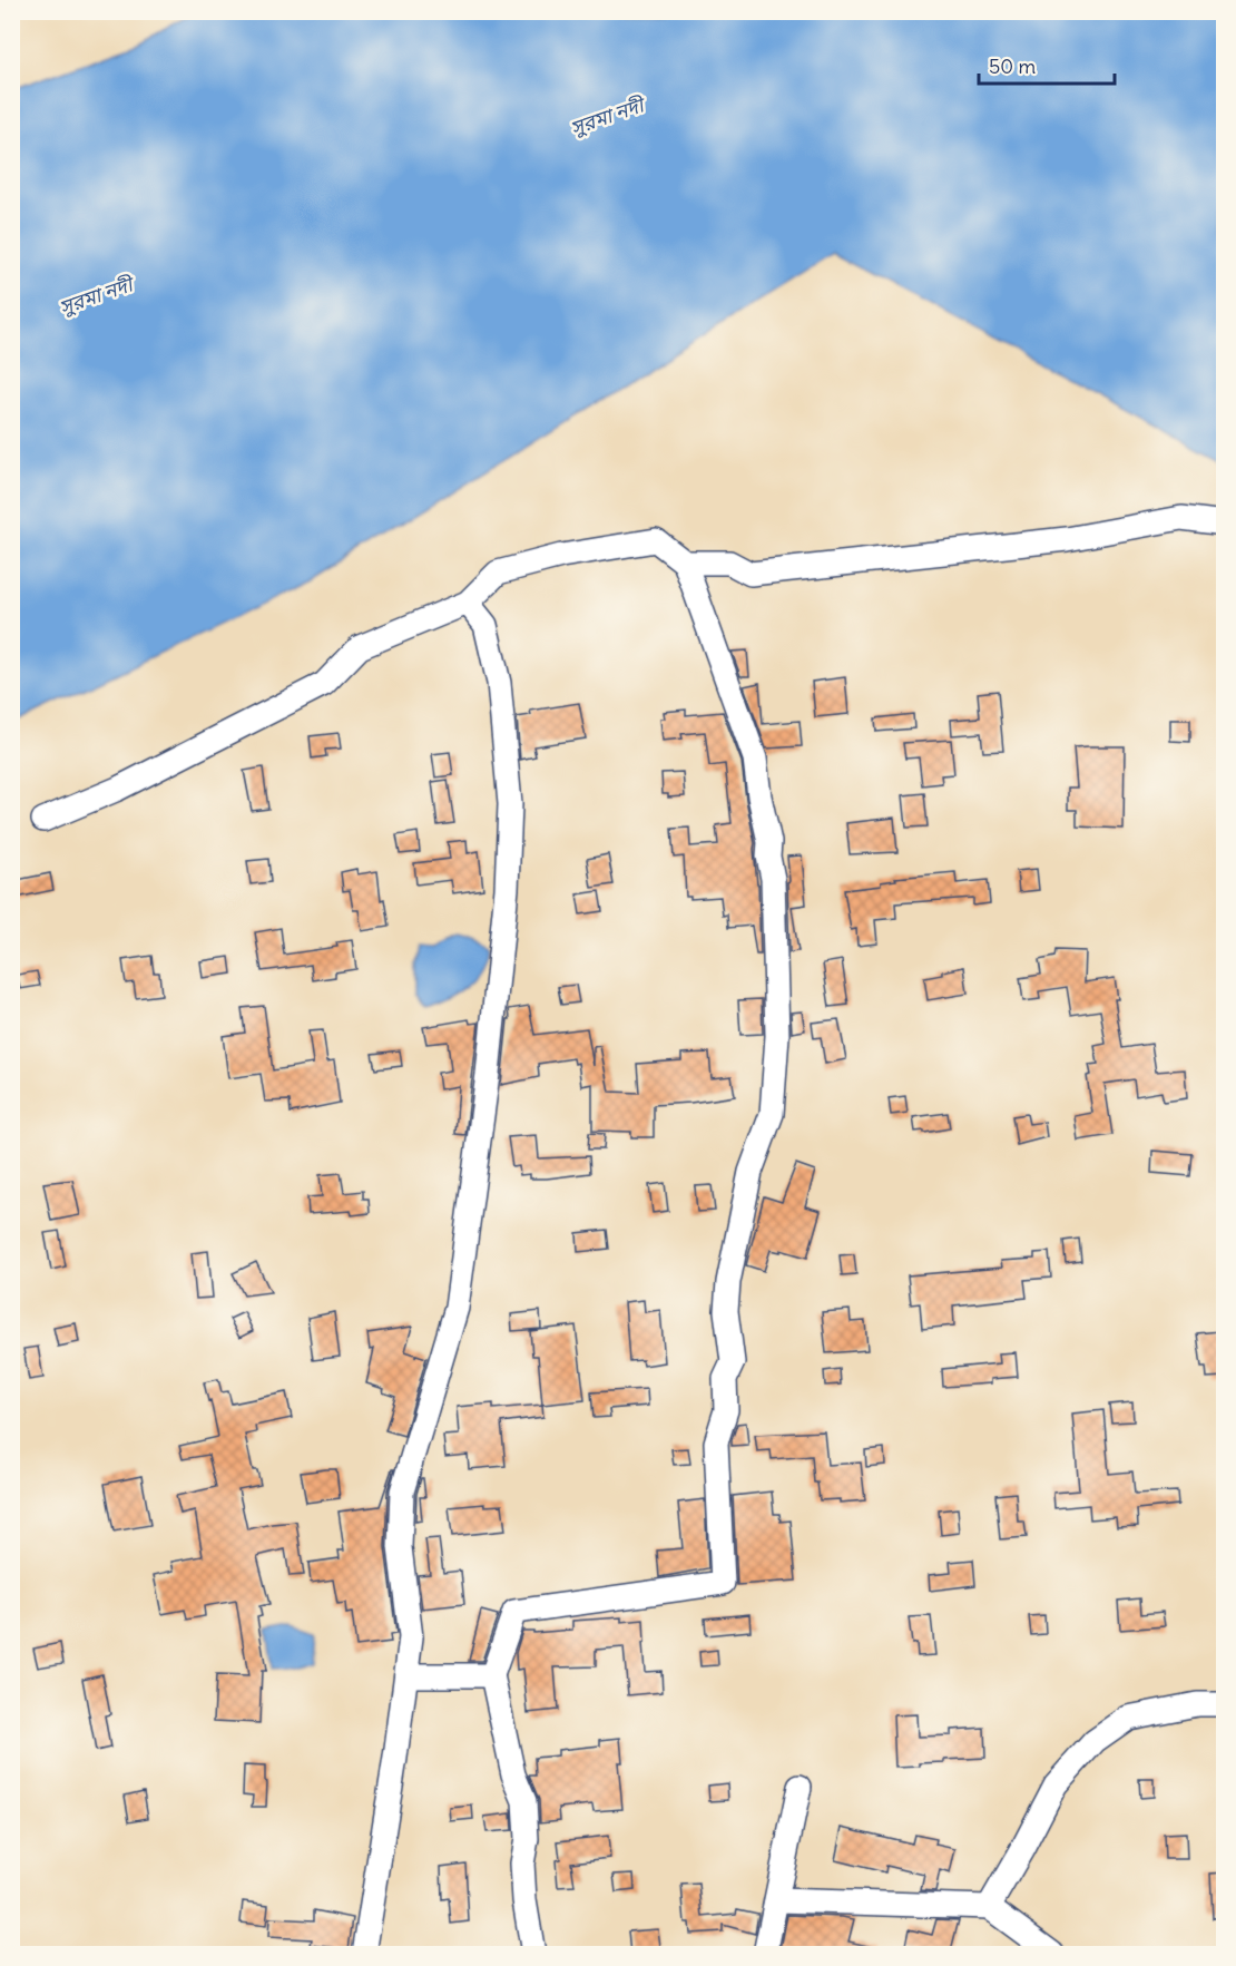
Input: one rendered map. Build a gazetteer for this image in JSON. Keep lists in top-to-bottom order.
{
  "water": ["সুরমা নদী"],
  "scale_bar": "50 m"
}
